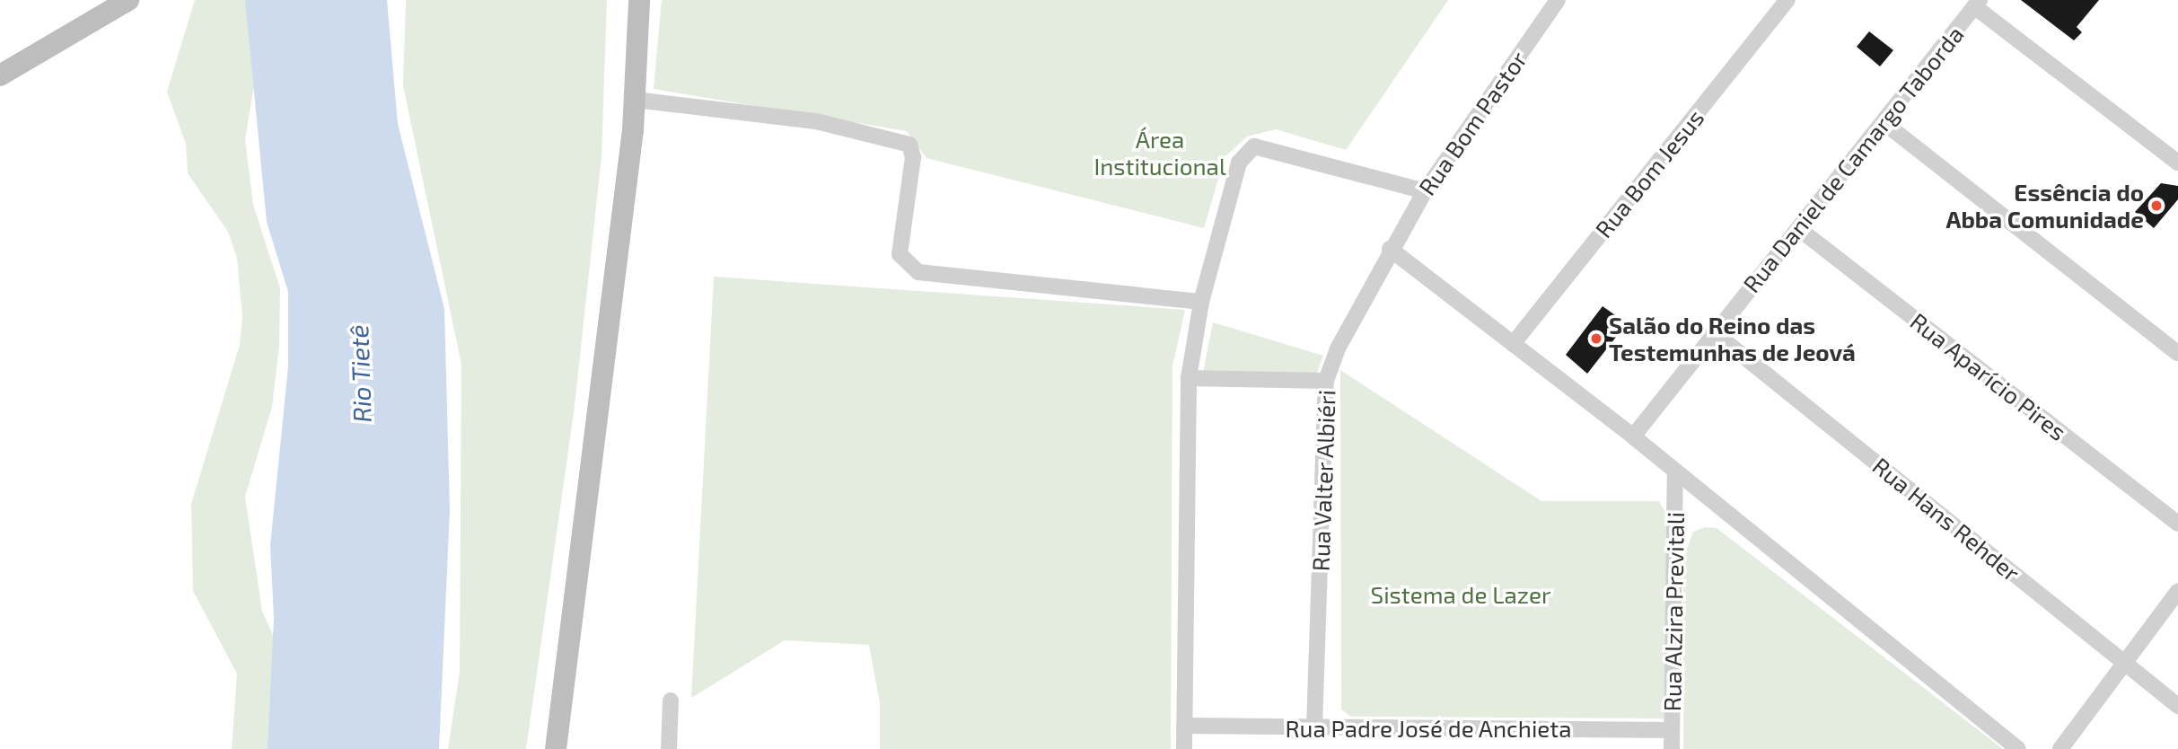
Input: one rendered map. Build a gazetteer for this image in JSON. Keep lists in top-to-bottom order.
{
  "streets": {
    "street": [
      "Rua Bom Pastor",
      "Rua Daniel de Camargo Taborda",
      "Rua Bom Jesus",
      "Rua Aparício Pires",
      "Rua Valter Albiéri",
      "Rua Hans Rehder",
      "Rua Alzira Previtali",
      "Rua Padre José de Anchieta"
    ]
  },
  "crossings": [
    ["Rua Bom Pastor", "Rua Valter Albiéri"],
    ["Rua Daniel de Camargo Taborda", "Rua Aparício Pires"],
    ["Rua Daniel de Camargo Taborda", "Rua Hans Rehder"],
    ["Rua Valter Albiéri", "Rua Padre José de Anchieta"],
    ["Rua Alzira Previtali", "Rua Padre José de Anchieta"]
  ],
  "water": ["Rio Tietê"],
  "parks": ["Área Institucional", "Sistema de Lazer"],
  "places": ["Essência do Abba Comunidade", "Salão do Reino das Testemunhas de Jeová"]
}
